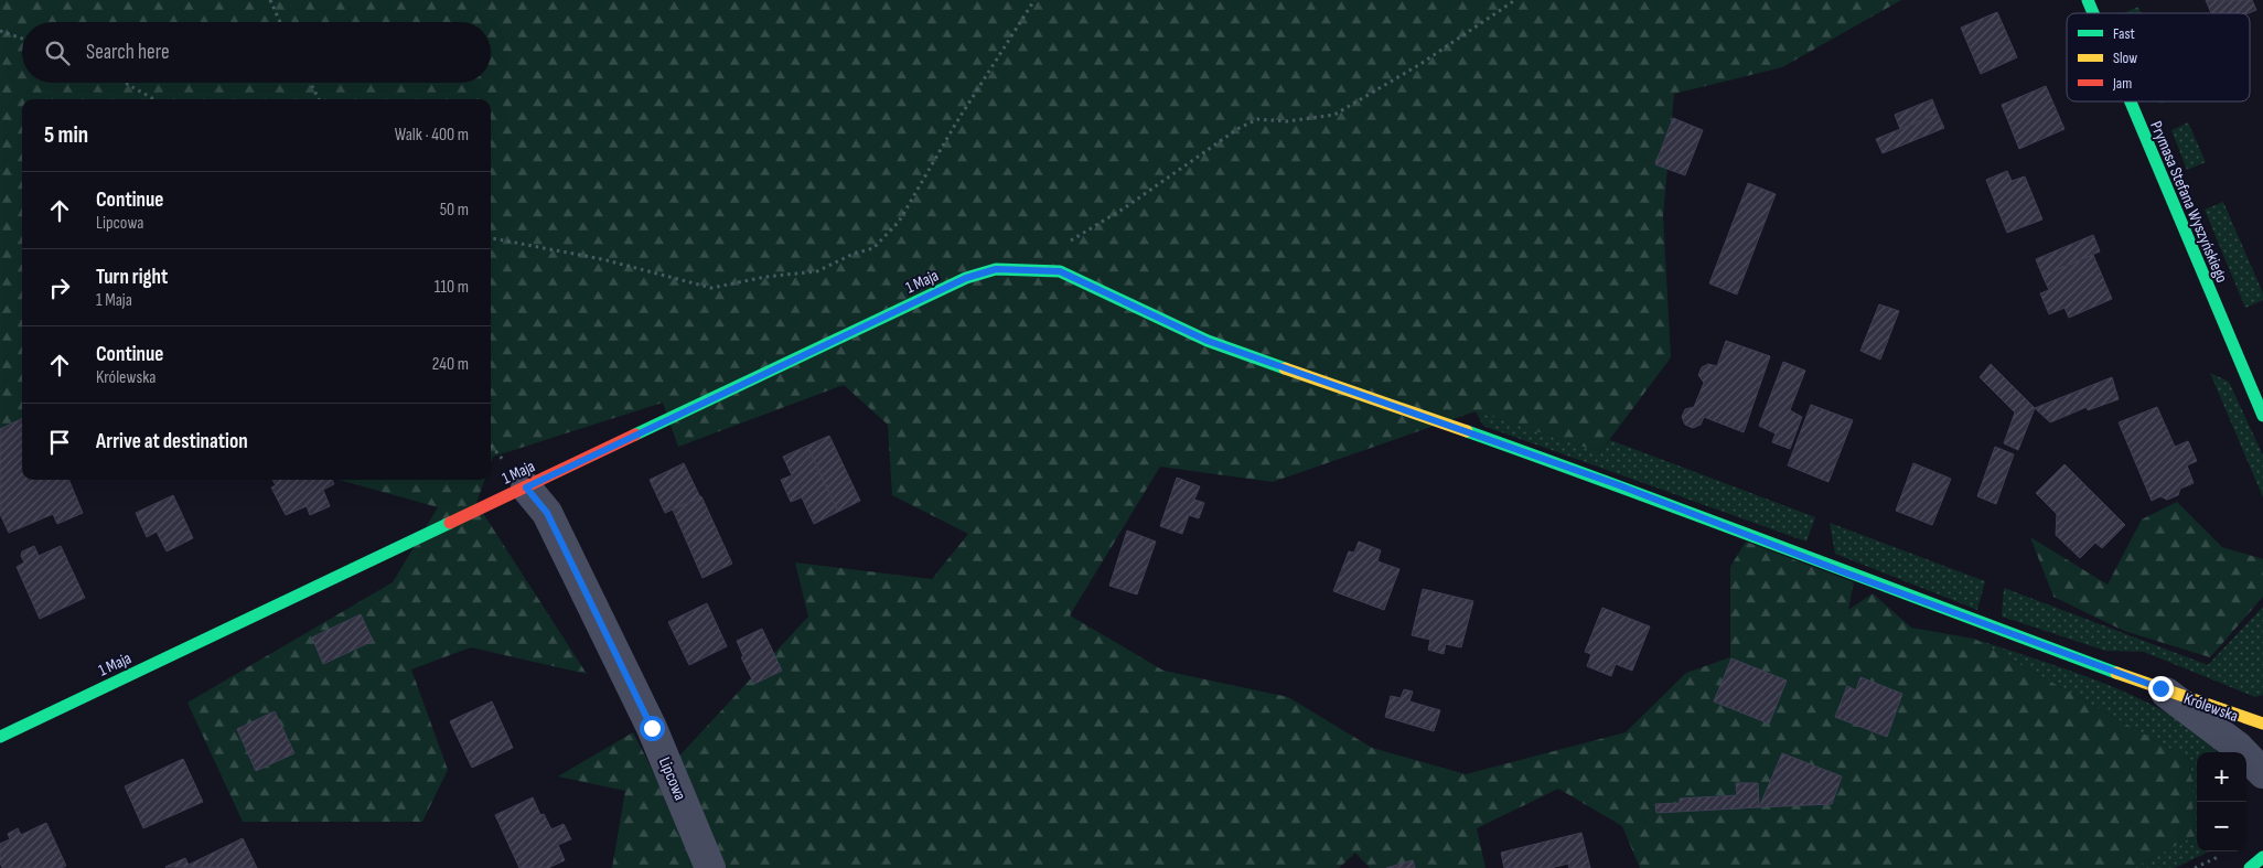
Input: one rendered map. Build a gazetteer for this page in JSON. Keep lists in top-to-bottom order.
{
  "streets": {
    "street": [
      "Prymasa Stefana Wyszyńskiego",
      "1 Maja",
      "Królewska",
      "Lipcowa"
    ]
  },
  "crossings": [
    ["1 Maja", "Królewska"],
    ["1 Maja", "Lipcowa"]
  ],
  "legend": ["Fast", "Slow", "Jam"],
  "page": {
    "search": "Search here",
    "heading": ["5 min", "Walk · 400 m"],
    "list": [
      ["Continue", "Lipcowa", "50 m"],
      ["Turn right", "1 Maja", "110 m"],
      ["Continue", "Królewska", "240 m"],
      "Arrive at destination"
    ],
    "map_buttons": ["+", "−"]
  }
}
